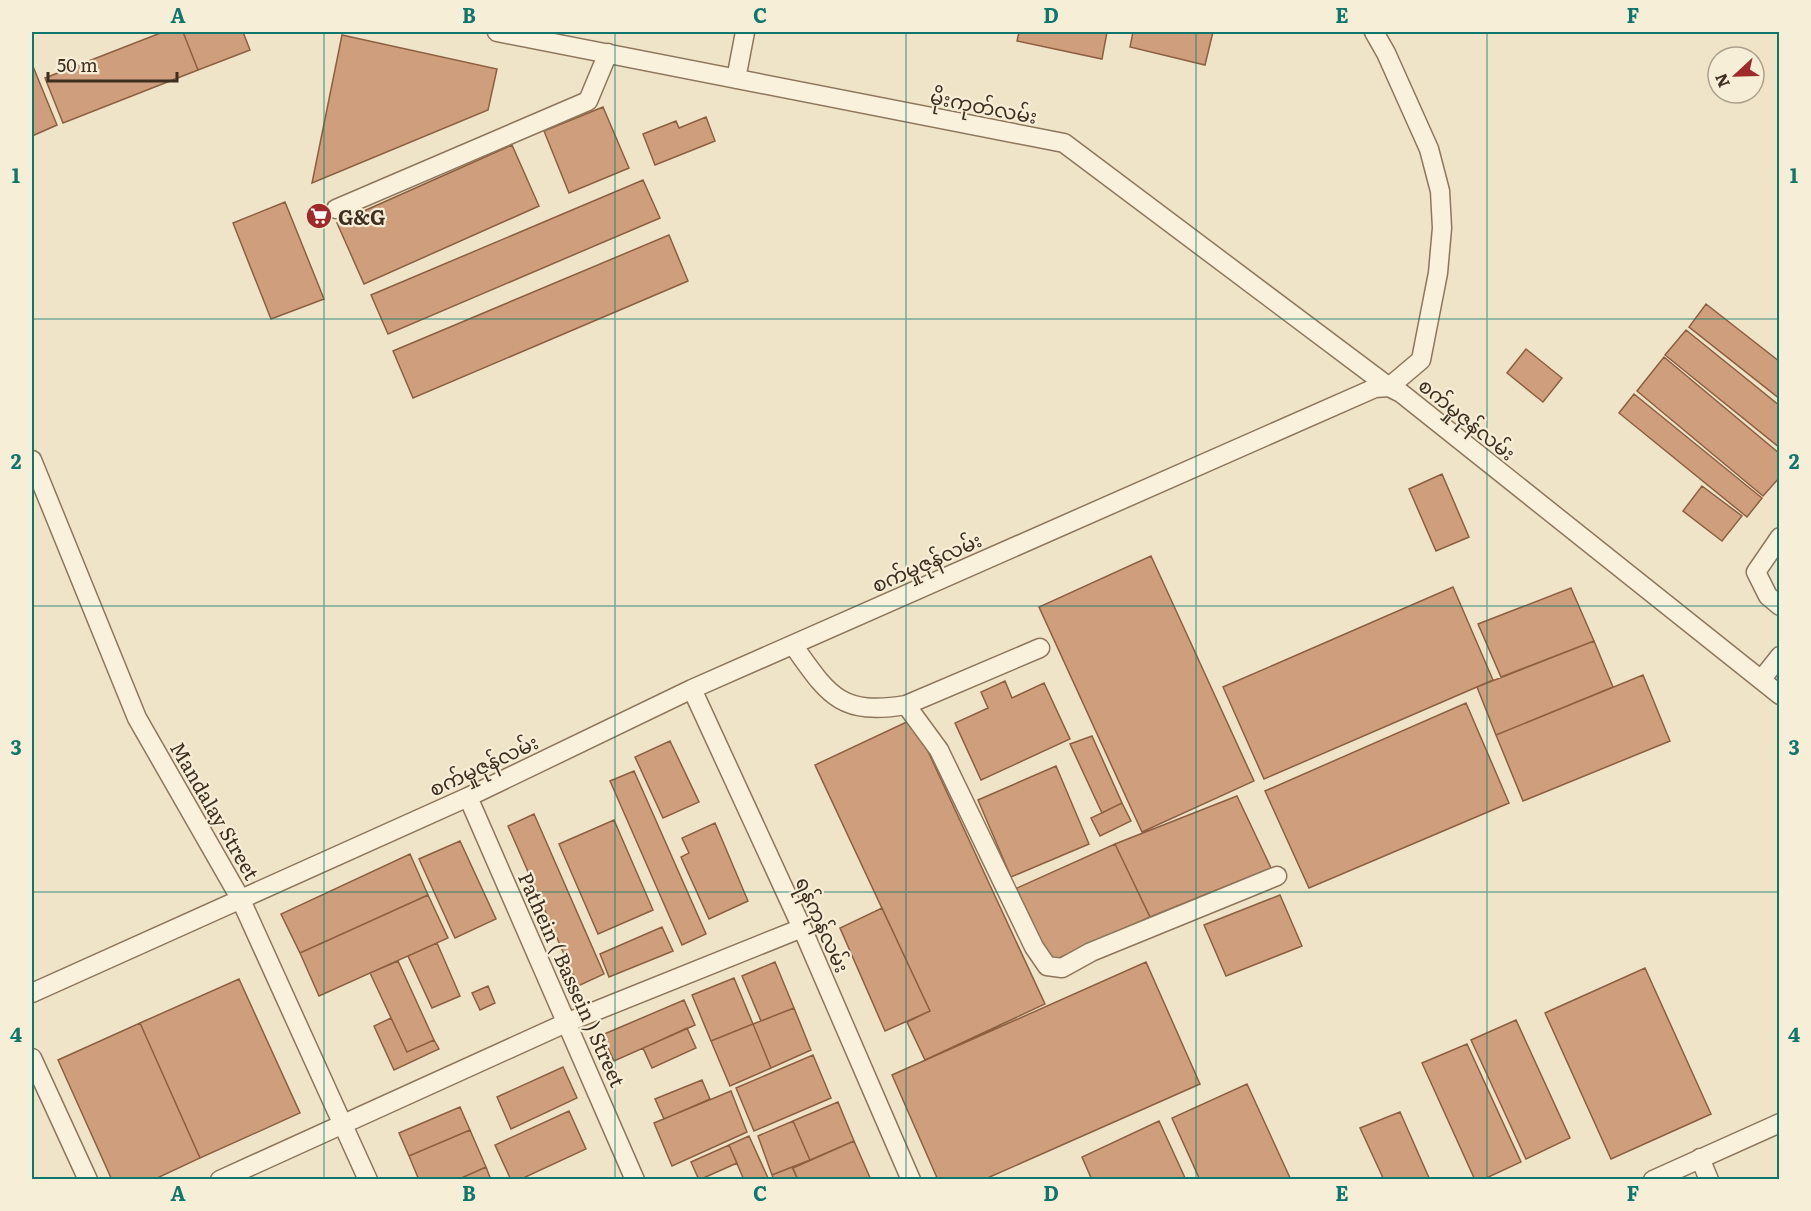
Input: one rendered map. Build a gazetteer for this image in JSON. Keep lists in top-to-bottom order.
{
  "streets": {
    "street": [
      "မိုးကုတ်လမ်း",
      "စက်မှုဇုန်လမ်း",
      "Mandalay Street",
      "ရန်ကုန်လမ်း",
      "Pathein ( Bassein ) Street"
    ]
  },
  "crossings": [
    ["မိုးကုတ်လမ်း", "စက်မှုဇုန်လမ်း"],
    ["စက်မှုဇုန်လမ်း", "Mandalay Street"],
    ["စက်မှုဇုန်လမ်း", "ရန်ကုန်လမ်း"],
    ["စက်မှုဇုန်လမ်း", "Pathein ( Bassein ) Street"]
  ],
  "places": {
    "supermarket": ["G&G"]
  },
  "scale_bar": "50 m",
  "north": "left",
  "grid": {
    "columns": [
      "A",
      "B",
      "C",
      "D",
      "E",
      "F"
    ],
    "rows": [
      "1",
      "2",
      "3",
      "4"
    ]
  }
}
